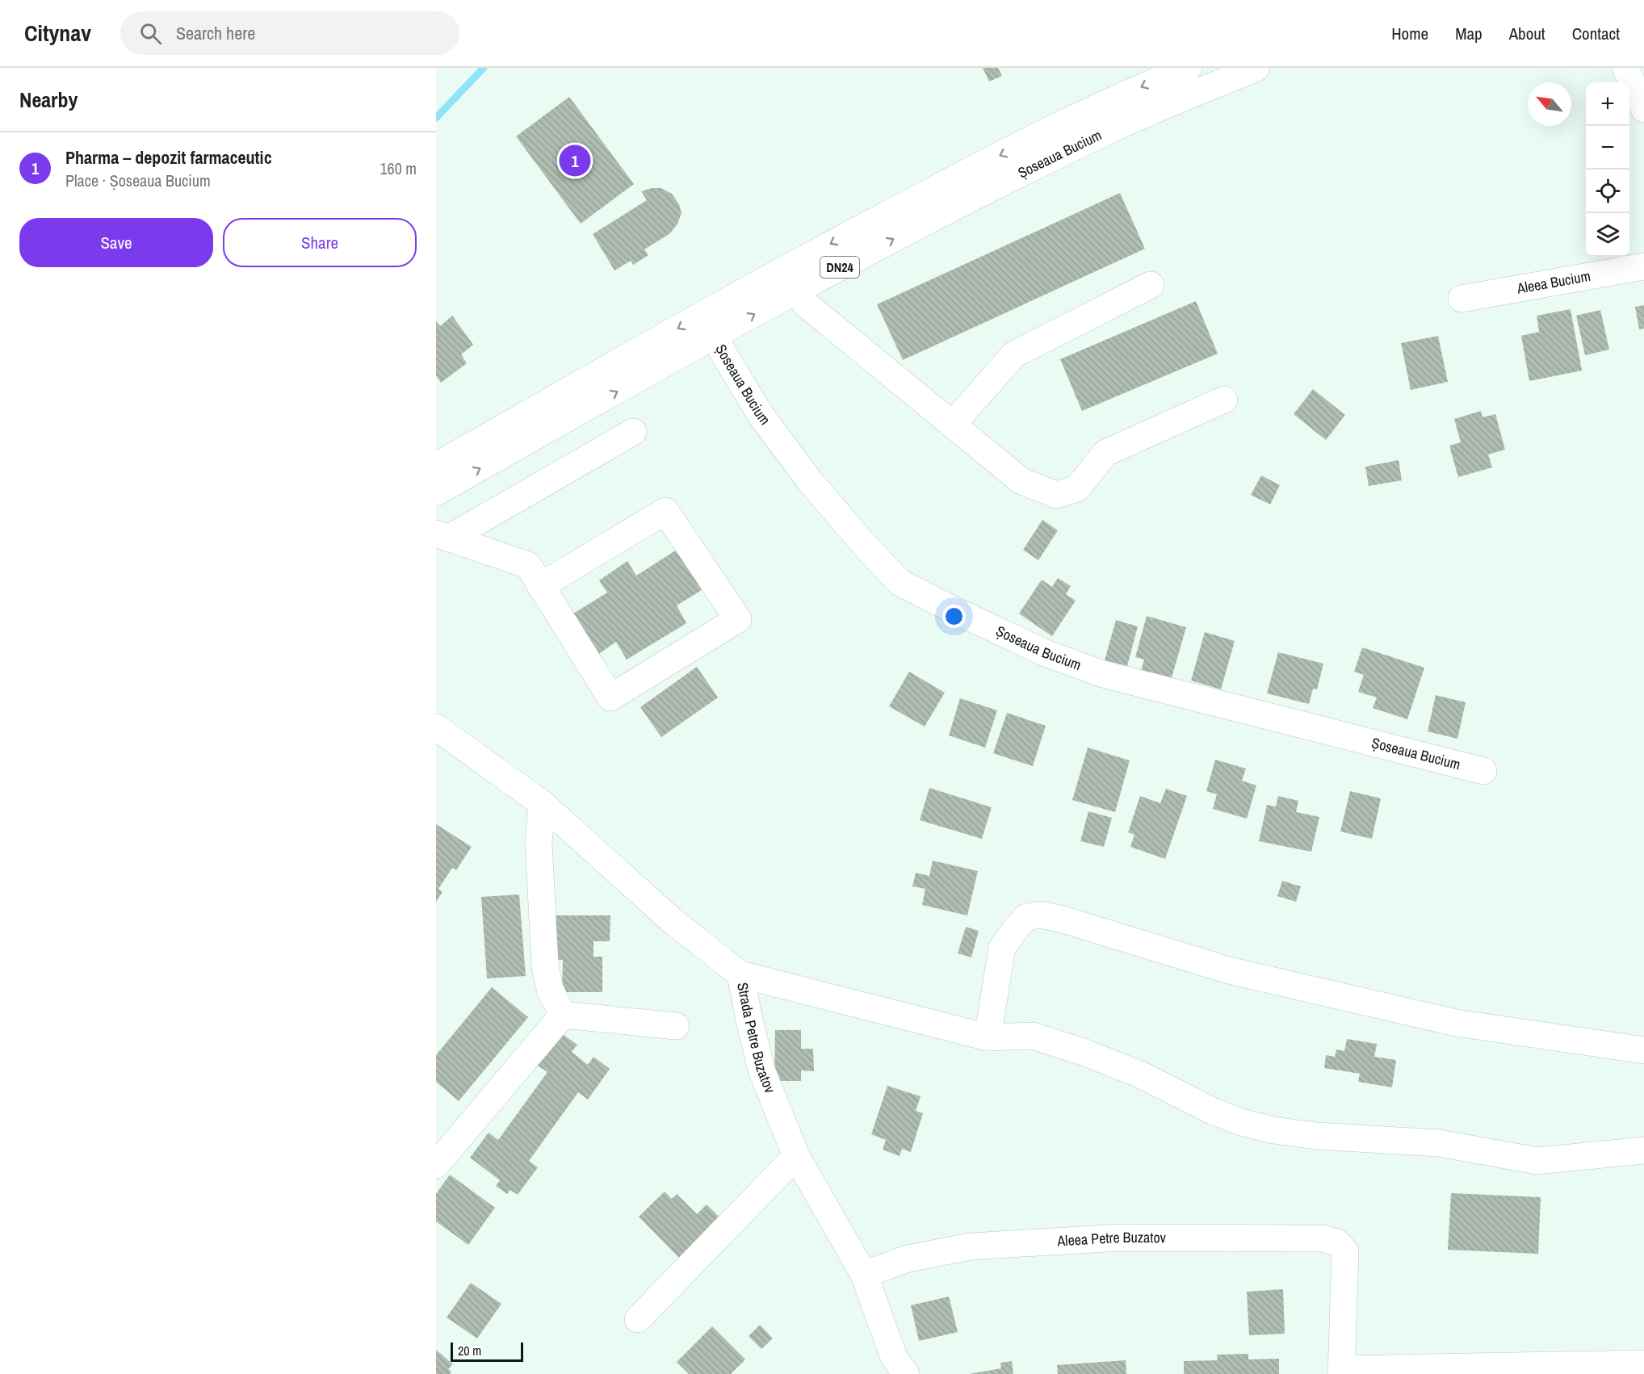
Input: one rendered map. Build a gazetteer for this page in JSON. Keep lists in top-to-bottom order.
{
  "streets": {
    "street": [
      "Șoseaua Bucium",
      "DN24",
      "Aleea Bucium",
      "Strada Petre Buzatov",
      "Aleea Petre Buzatov"
    ]
  },
  "crossings": [
    ["Strada Petre Buzatov", "Aleea Petre Buzatov"]
  ],
  "scale_bar": "20 m",
  "north": "top left",
  "page": {
    "header": "Citynav",
    "search": "Search here",
    "nav": [
      "Home",
      "Map",
      "About",
      "Contact"
    ],
    "heading": "Nearby",
    "map_buttons": ["+", "−"],
    "list": [
      {
        "mark": "1",
        "name": "Pharma – depozit farmaceutic",
        "note": "Place · Șoseaua Bucium",
        "value": "160 m"
      }
    ],
    "pins": "1",
    "buttons": ["Save", "Share"],
    "scale": "20 m"
  }
}
